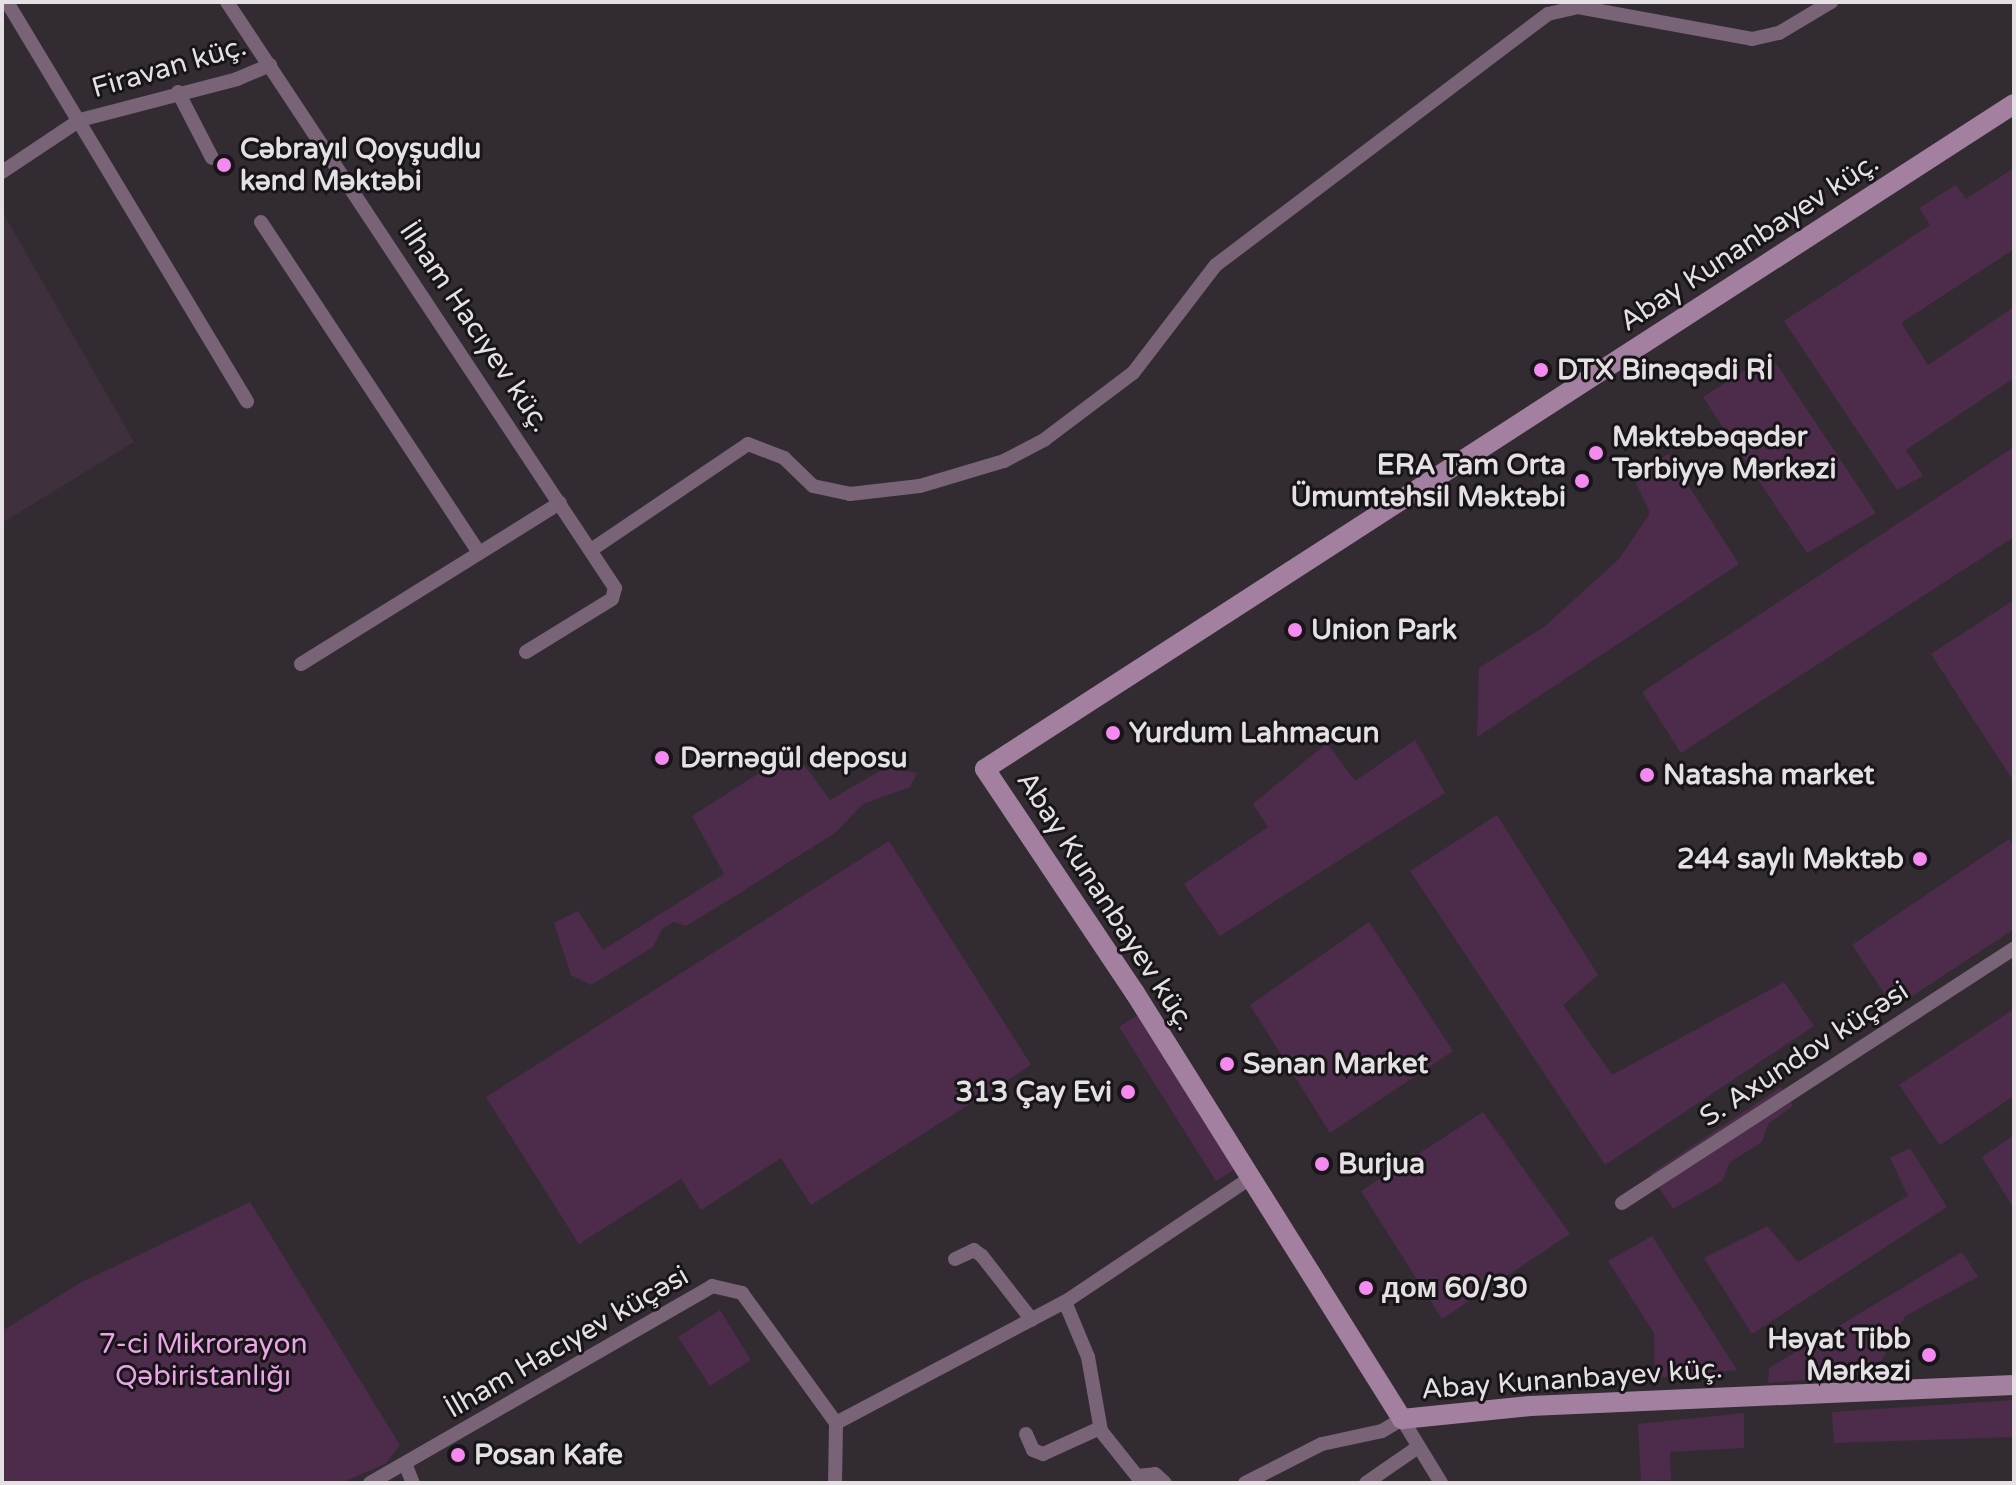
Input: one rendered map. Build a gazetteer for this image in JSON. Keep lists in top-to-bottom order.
{
  "streets": {
    "street": [
      "Firavan küç.",
      "Abay Kunanbayev küç.",
      "İlham Hacıyev küç.",
      "S. Axundov küçəsi",
      "İlham Hacıyev küçəsi"
    ]
  },
  "crossings": [
    ["Firavan küç.", "İlham Hacıyev küç."]
  ],
  "parks": ["7-ci Mikrorayon Qəbiristanlığı"],
  "places": [
    "Cəbrayıl Qoyşudlu kənd Məktəbi",
    "DTX Binəqədi Rİ",
    "Məktəbəqədər Tərbiyyə Mərkəzi",
    "ERA Tam Orta Ümumtəhsil Məktəbi",
    "Union Park",
    "Yurdum Lahmacun",
    "Dərnəgül deposu",
    "Natasha market",
    "244 saylı Məktəb",
    "Sənan Market",
    "313 Çay Evi",
    "Burjua",
    "дом 60/30",
    "Həyat Tibb Mərkəzi",
    "Posan Kafe"
  ]
}
